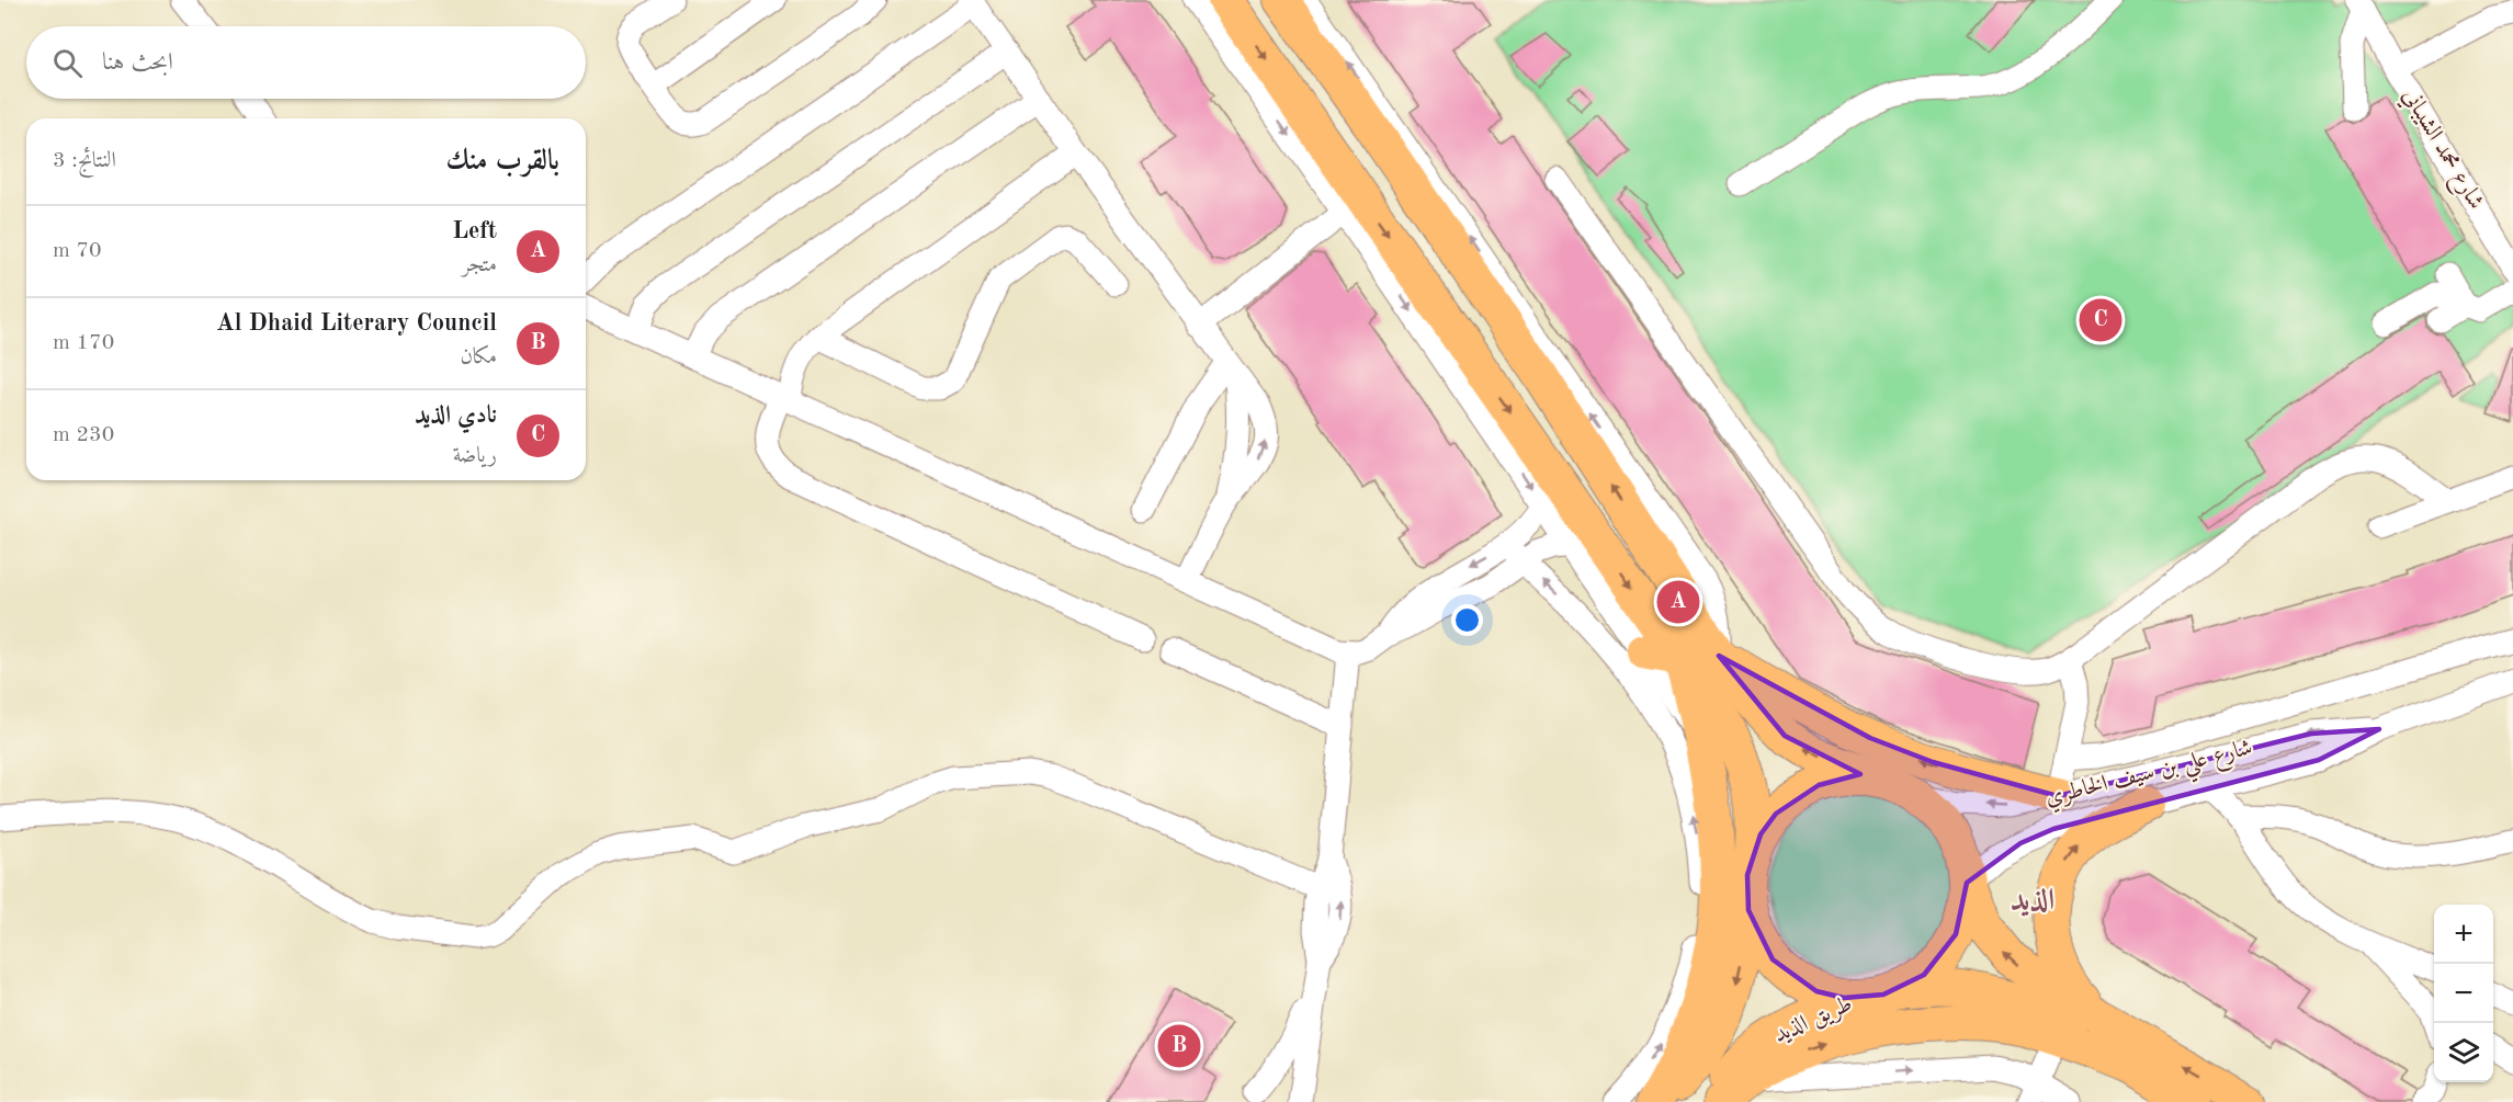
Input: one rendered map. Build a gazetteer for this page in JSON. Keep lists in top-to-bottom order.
{
  "streets": {
    "highway": ["طريق الذيد"],
    "street": ["شارع محمد الشيباني", "شارع علي بن سيف الخاطري"]
  },
  "crossings": [
    ["شارع علي بن سيف الخاطري", "طريق الذيد"]
  ],
  "districts": ["الذيد"],
  "page": {
    "search": "ابحث هنا",
    "heading": ["بالقرب منك", "النتائج: 3"],
    "list": [
      {
        "mark": "A",
        "name": "Left",
        "note": "متجر",
        "value": "70 m"
      },
      {
        "mark": "B",
        "name": "Al Dhaid Literary Council",
        "note": "مكان",
        "value": "170 m"
      },
      {
        "mark": "C",
        "name": "نادي الذيد",
        "note": "رياضة",
        "value": "230 m"
      }
    ],
    "pins": ["C", "A", "B"],
    "map_buttons": ["+", "−"]
  }
}
